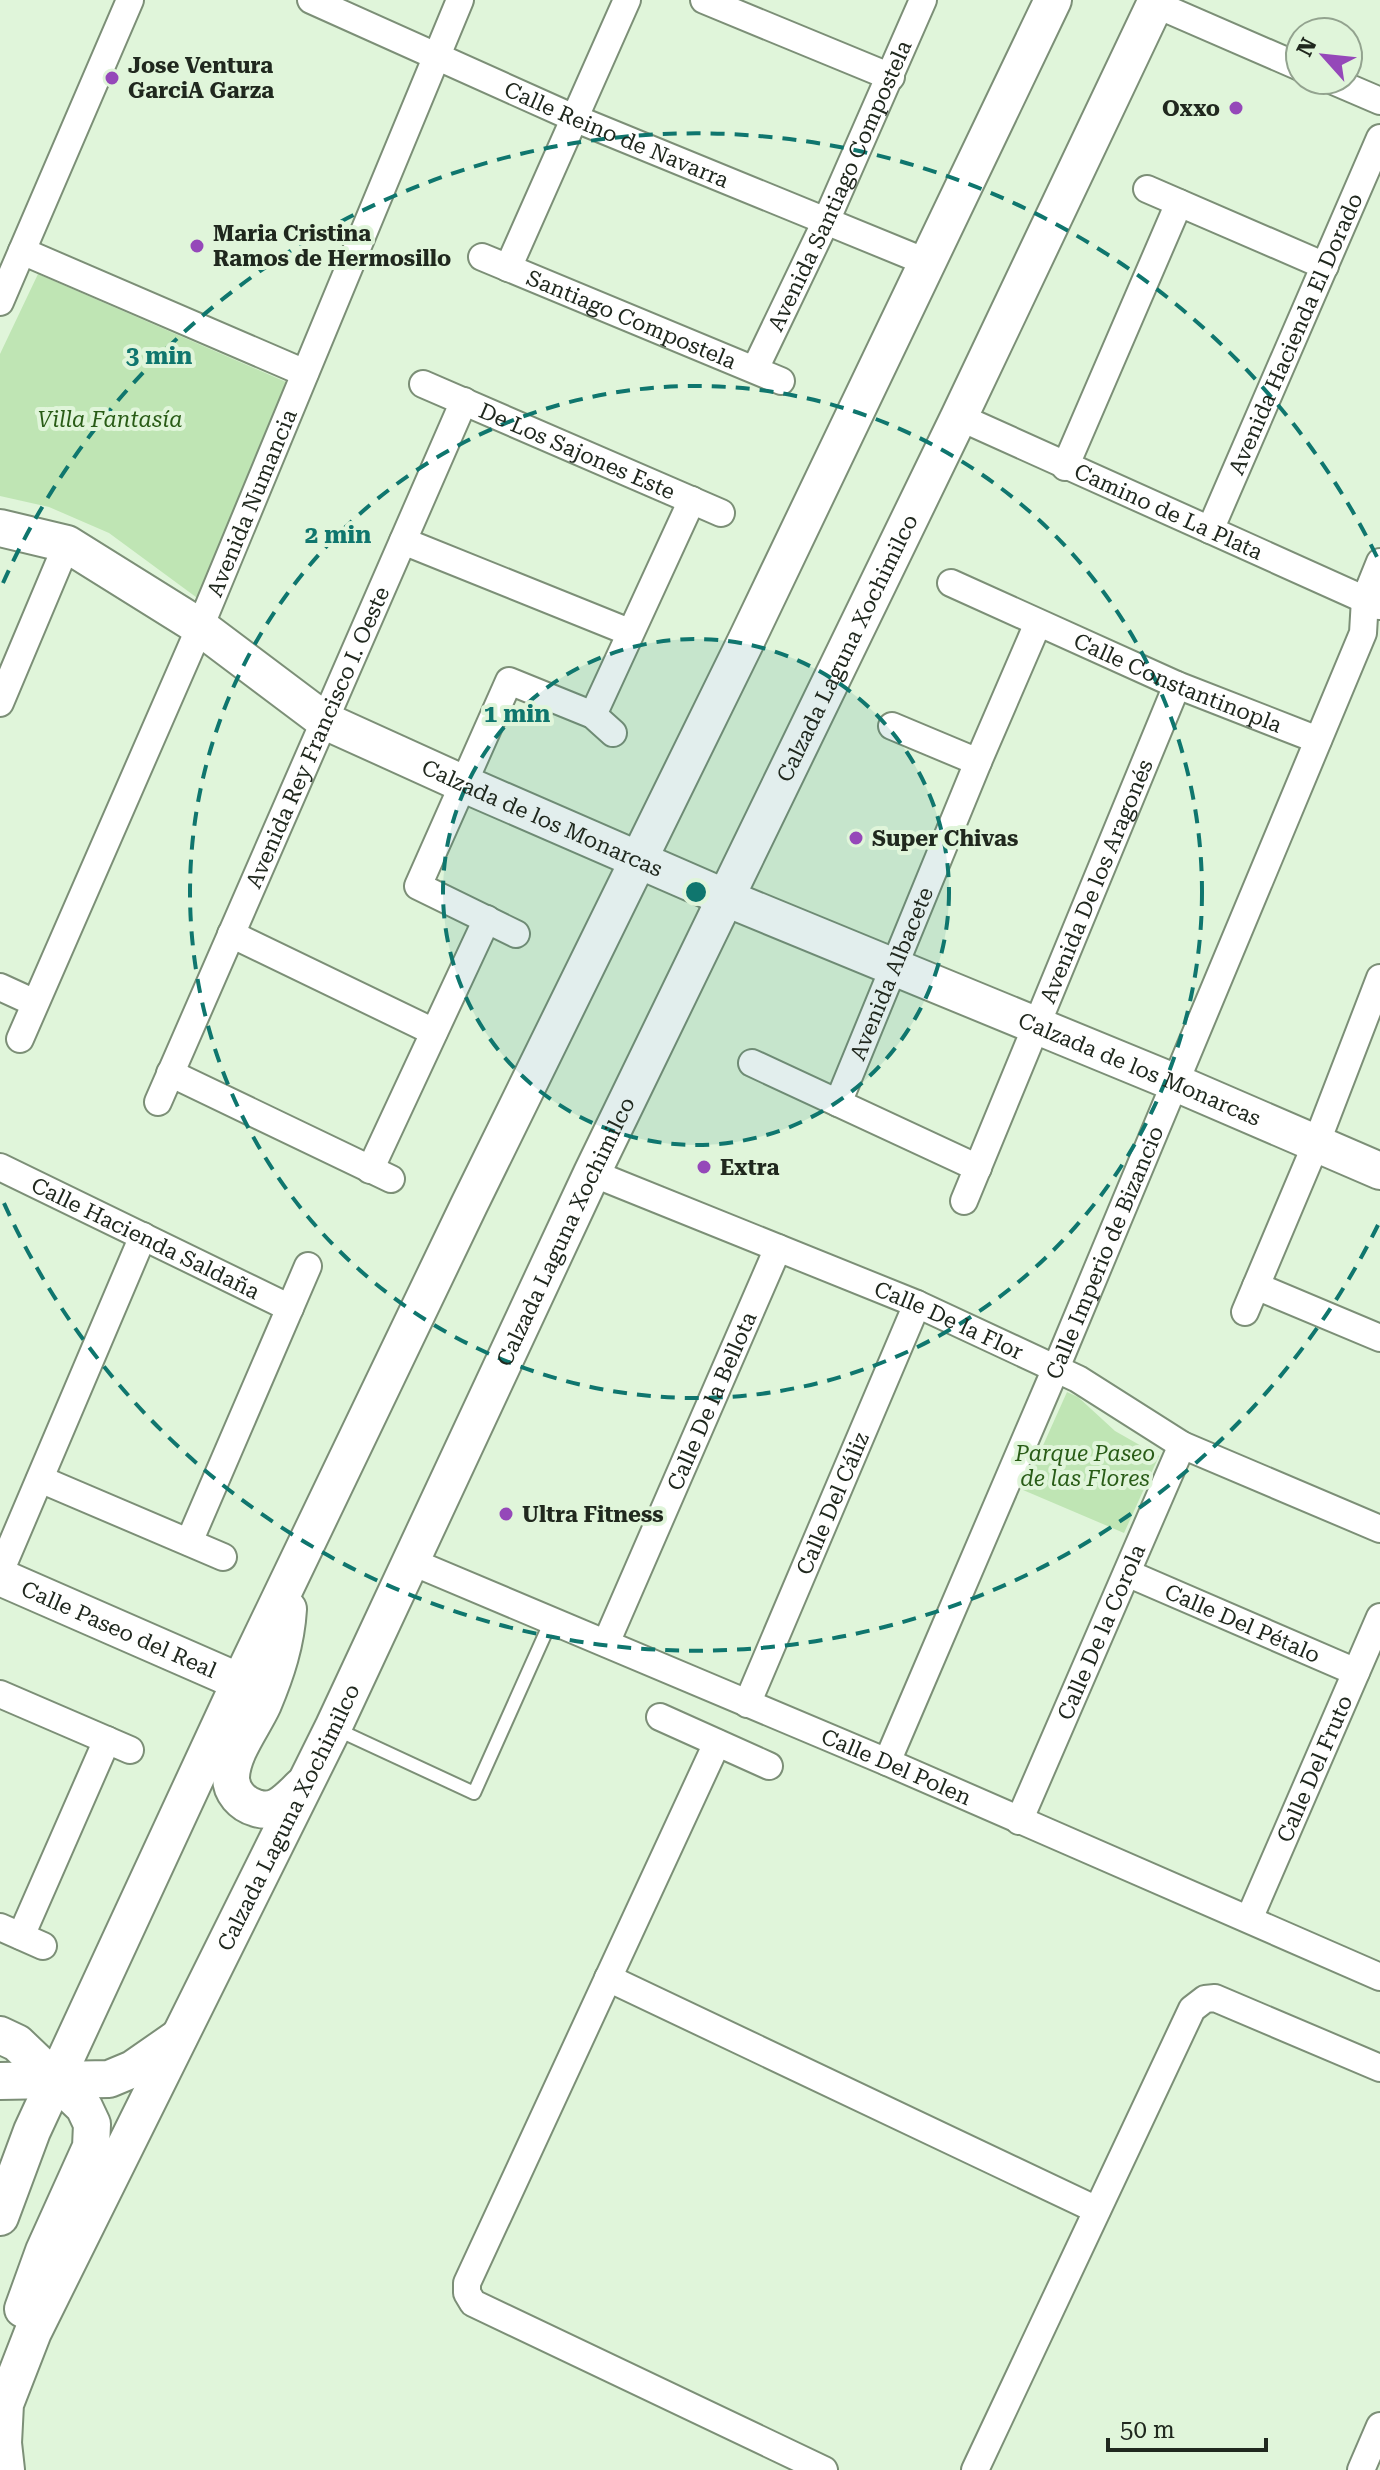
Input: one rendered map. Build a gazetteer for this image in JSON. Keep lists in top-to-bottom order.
{
  "streets": {
    "main road": ["Calzada Laguna Xochimilco", "Calzada de los Monarcas", "Calle Paseo del Real"],
    "street": [
      "Calle Reino de Navarra",
      "Avenida Santiago Compostela",
      "Santiago Compostela",
      "Avenida Hacienda El Dorado",
      "De Los Sajones Este",
      "Avenida Numancia",
      "Camino de La Plata",
      "Calle Constantinopla",
      "Avenida Rey Francisco I. Oeste",
      "Avenida De los Aragonés",
      "Avenida Albacete",
      "Calle Hacienda Saldaña",
      "Calle Imperio de Bizancio",
      "Calle De la Flor",
      "Calle De la Bellota",
      "Calle Del Cáliz",
      "Calle Del Pétalo",
      "Calle De la Corola",
      "Calle Del Polen",
      "Calle Del Fruto"
    ]
  },
  "crossings": [
    ["Calle Reino de Navarra", "Avenida Santiago Compostela"],
    ["Calle Reino de Navarra", "Avenida Numancia"],
    ["Avenida Santiago Compostela", "Santiago Compostela"],
    ["Avenida Hacienda El Dorado", "Camino de La Plata"],
    ["De Los Sajones Este", "Avenida Rey Francisco I. Oeste"],
    ["Avenida Numancia", "Calzada de los Monarcas"],
    ["Camino de La Plata", "Calzada Laguna Xochimilco"],
    ["Camino de La Plata", "Calle Imperio de Bizancio"],
    ["Calzada Laguna Xochimilco", "Calzada de los Monarcas"],
    ["Calzada Laguna Xochimilco", "Calle De la Flor"],
    ["Calzada Laguna Xochimilco", "Calle Del Polen"],
    ["Calle Constantinopla", "Avenida De los Aragonés"],
    ["Calle Constantinopla", "Avenida Albacete"],
    ["Calle Constantinopla", "Calle Imperio de Bizancio"],
    ["Avenida Rey Francisco I. Oeste", "Calzada de los Monarcas"],
    ["Calzada de los Monarcas", "Avenida De los Aragonés"],
    ["Calzada de los Monarcas", "Avenida Albacete"],
    ["Calzada de los Monarcas", "Calle Imperio de Bizancio"],
    ["Calle Imperio de Bizancio", "Calle De la Flor"],
    ["Calle Imperio de Bizancio", "Calle Del Polen"],
    ["Calle De la Flor", "Calle De la Bellota"],
    ["Calle De la Flor", "Calle Del Cáliz"],
    ["Calle De la Flor", "Calle De la Corola"],
    ["Calle De la Bellota", "Calle Del Polen"],
    ["Calle Del Cáliz", "Calle Del Polen"],
    ["Calle Del Pétalo", "Calle De la Corola"],
    ["Calle Del Pétalo", "Calle Del Fruto"],
    ["Calle De la Corola", "Calle Del Polen"],
    ["Calle Del Polen", "Calle Del Fruto"]
  ],
  "parks": ["Villa Fantasía", "Parque Paseo de las Flores"],
  "places": [
    "Jose Ventura GarciA Garza",
    "Oxxo",
    "Maria Cristina Ramos de Hermosillo",
    "Super Chivas",
    "Extra",
    "Ultra Fitness"
  ],
  "scale_bar": "50 m",
  "north": "top left",
  "rings": ["3 min", "2 min", "1 min"]
}
